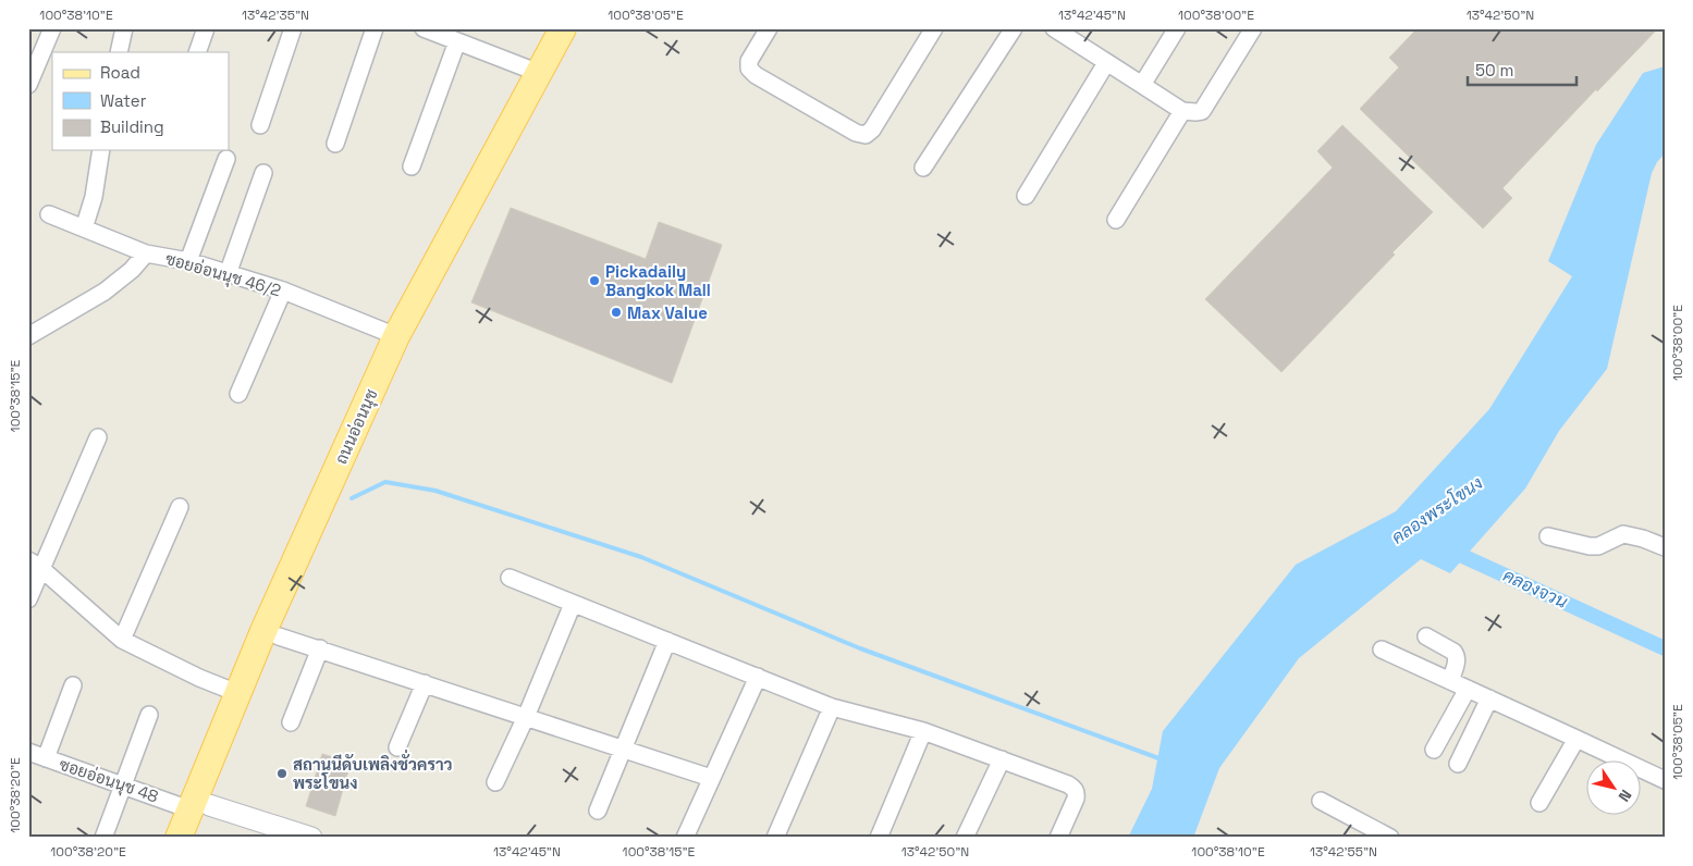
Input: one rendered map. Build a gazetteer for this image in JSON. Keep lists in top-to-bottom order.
{
  "streets": {
    "main road": ["ถนนอ่อนนุช"],
    "street": ["ซอยอ่อนนุช 46/2", "ซอยอ่อนนุช 48"]
  },
  "crossings": [
    ["ซอยอ่อนนุช 46/2", "ถนนอ่อนนุช"],
    ["ถนนอ่อนนุช", "ซอยอ่อนนุช 48"]
  ],
  "water": ["คลองพระโขนง", "คลองจวน"],
  "places": ["Pickadaily Bangkok Mall", "Max Value", "สถานนีดับเพลิงชั่วคราว พระโขนง"],
  "legend": ["Road", "Water", "Building"],
  "scale_bar": "50 m",
  "north": "bottom right",
  "coordinates": [
    "100°38'10\"E",
    "13°42'35\"N",
    "100°38'05\"E",
    "13°42'45\"N",
    "100°38'00\"E",
    "13°42'50\"N",
    "100°38'15\"E",
    "100°38'20\"E",
    "13°42'55\"N"
  ]
}
